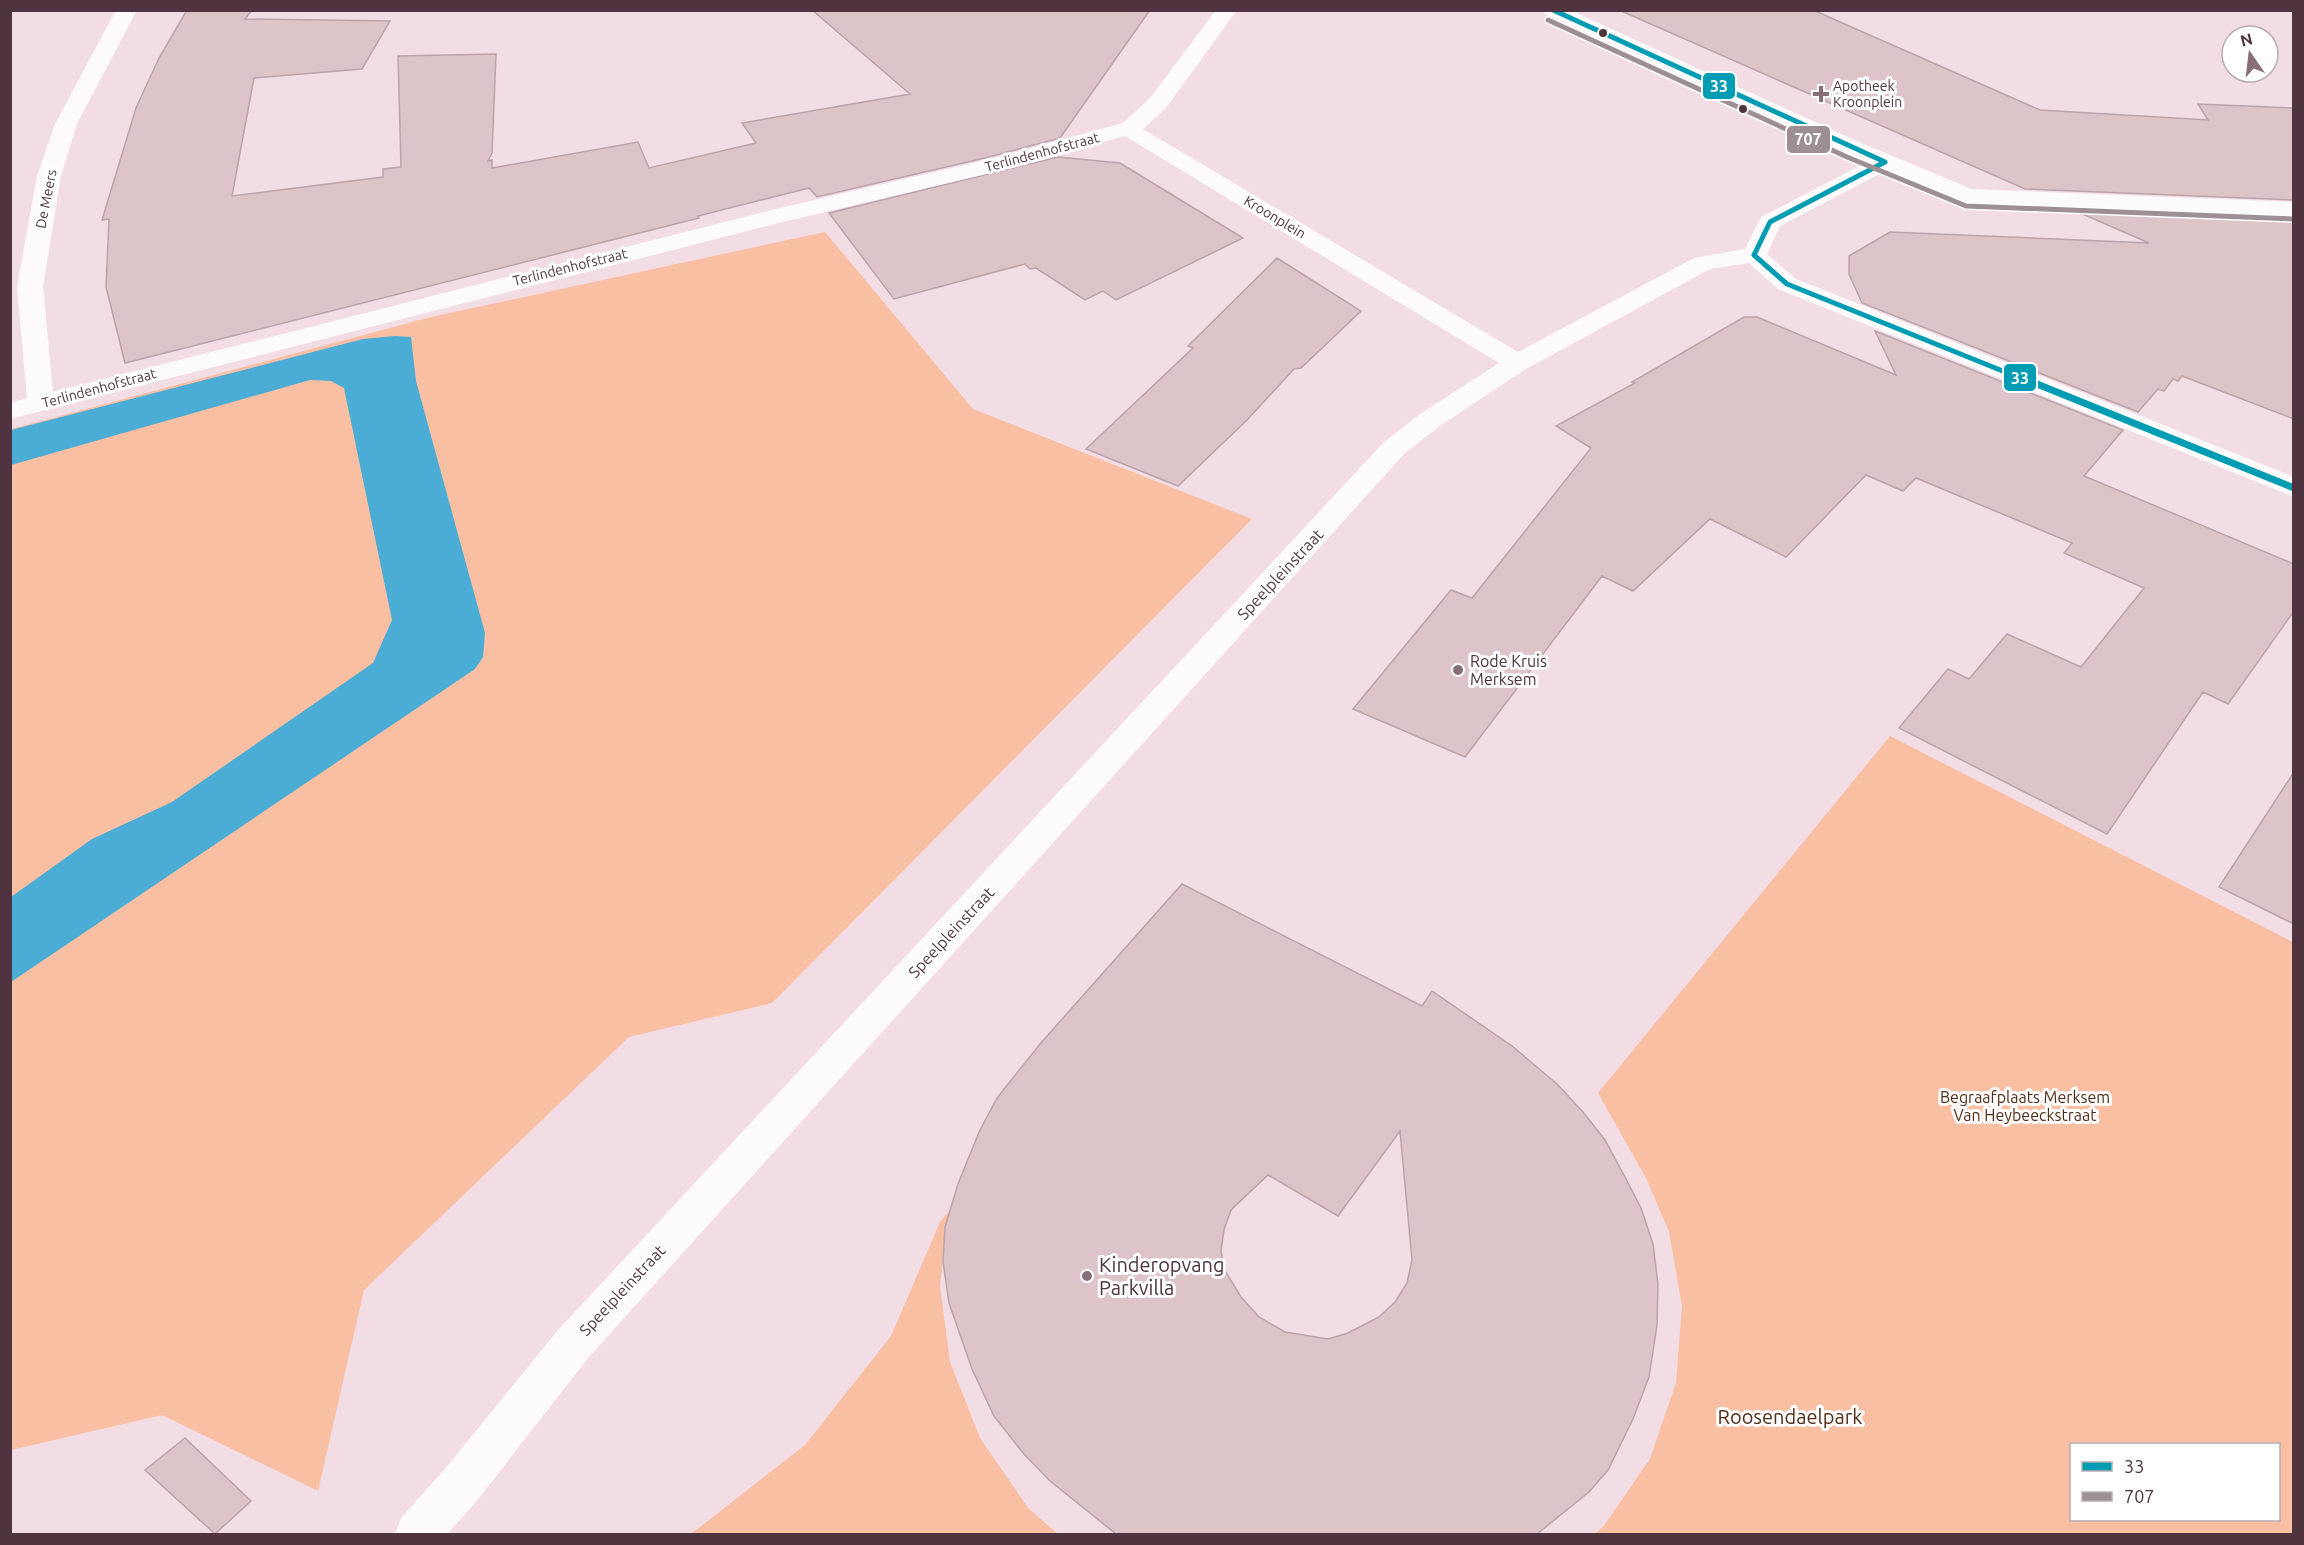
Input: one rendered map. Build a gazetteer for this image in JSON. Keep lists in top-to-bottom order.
{
  "streets": {
    "street": [
      "Terlindenhofstraat",
      "De Meers",
      "Kroonplein",
      "Speelpleinstraat"
    ]
  },
  "crossings": [
    ["Terlindenhofstraat", "De Meers"],
    ["Terlindenhofstraat", "Kroonplein"],
    ["Kroonplein", "Speelpleinstraat"]
  ],
  "parks": ["Begraafplaats Merksem Van Heybeeckstraat", "Roosendaelpark"],
  "places": {
    "health": ["Apotheek Kroonplein"],
    "other": ["Rode Kruis Merksem", "Kinderopvang Parkvilla"]
  },
  "lines": ["transit line 33", "transit line 707"],
  "legend": ["33", "707"],
  "north": "top"
}
